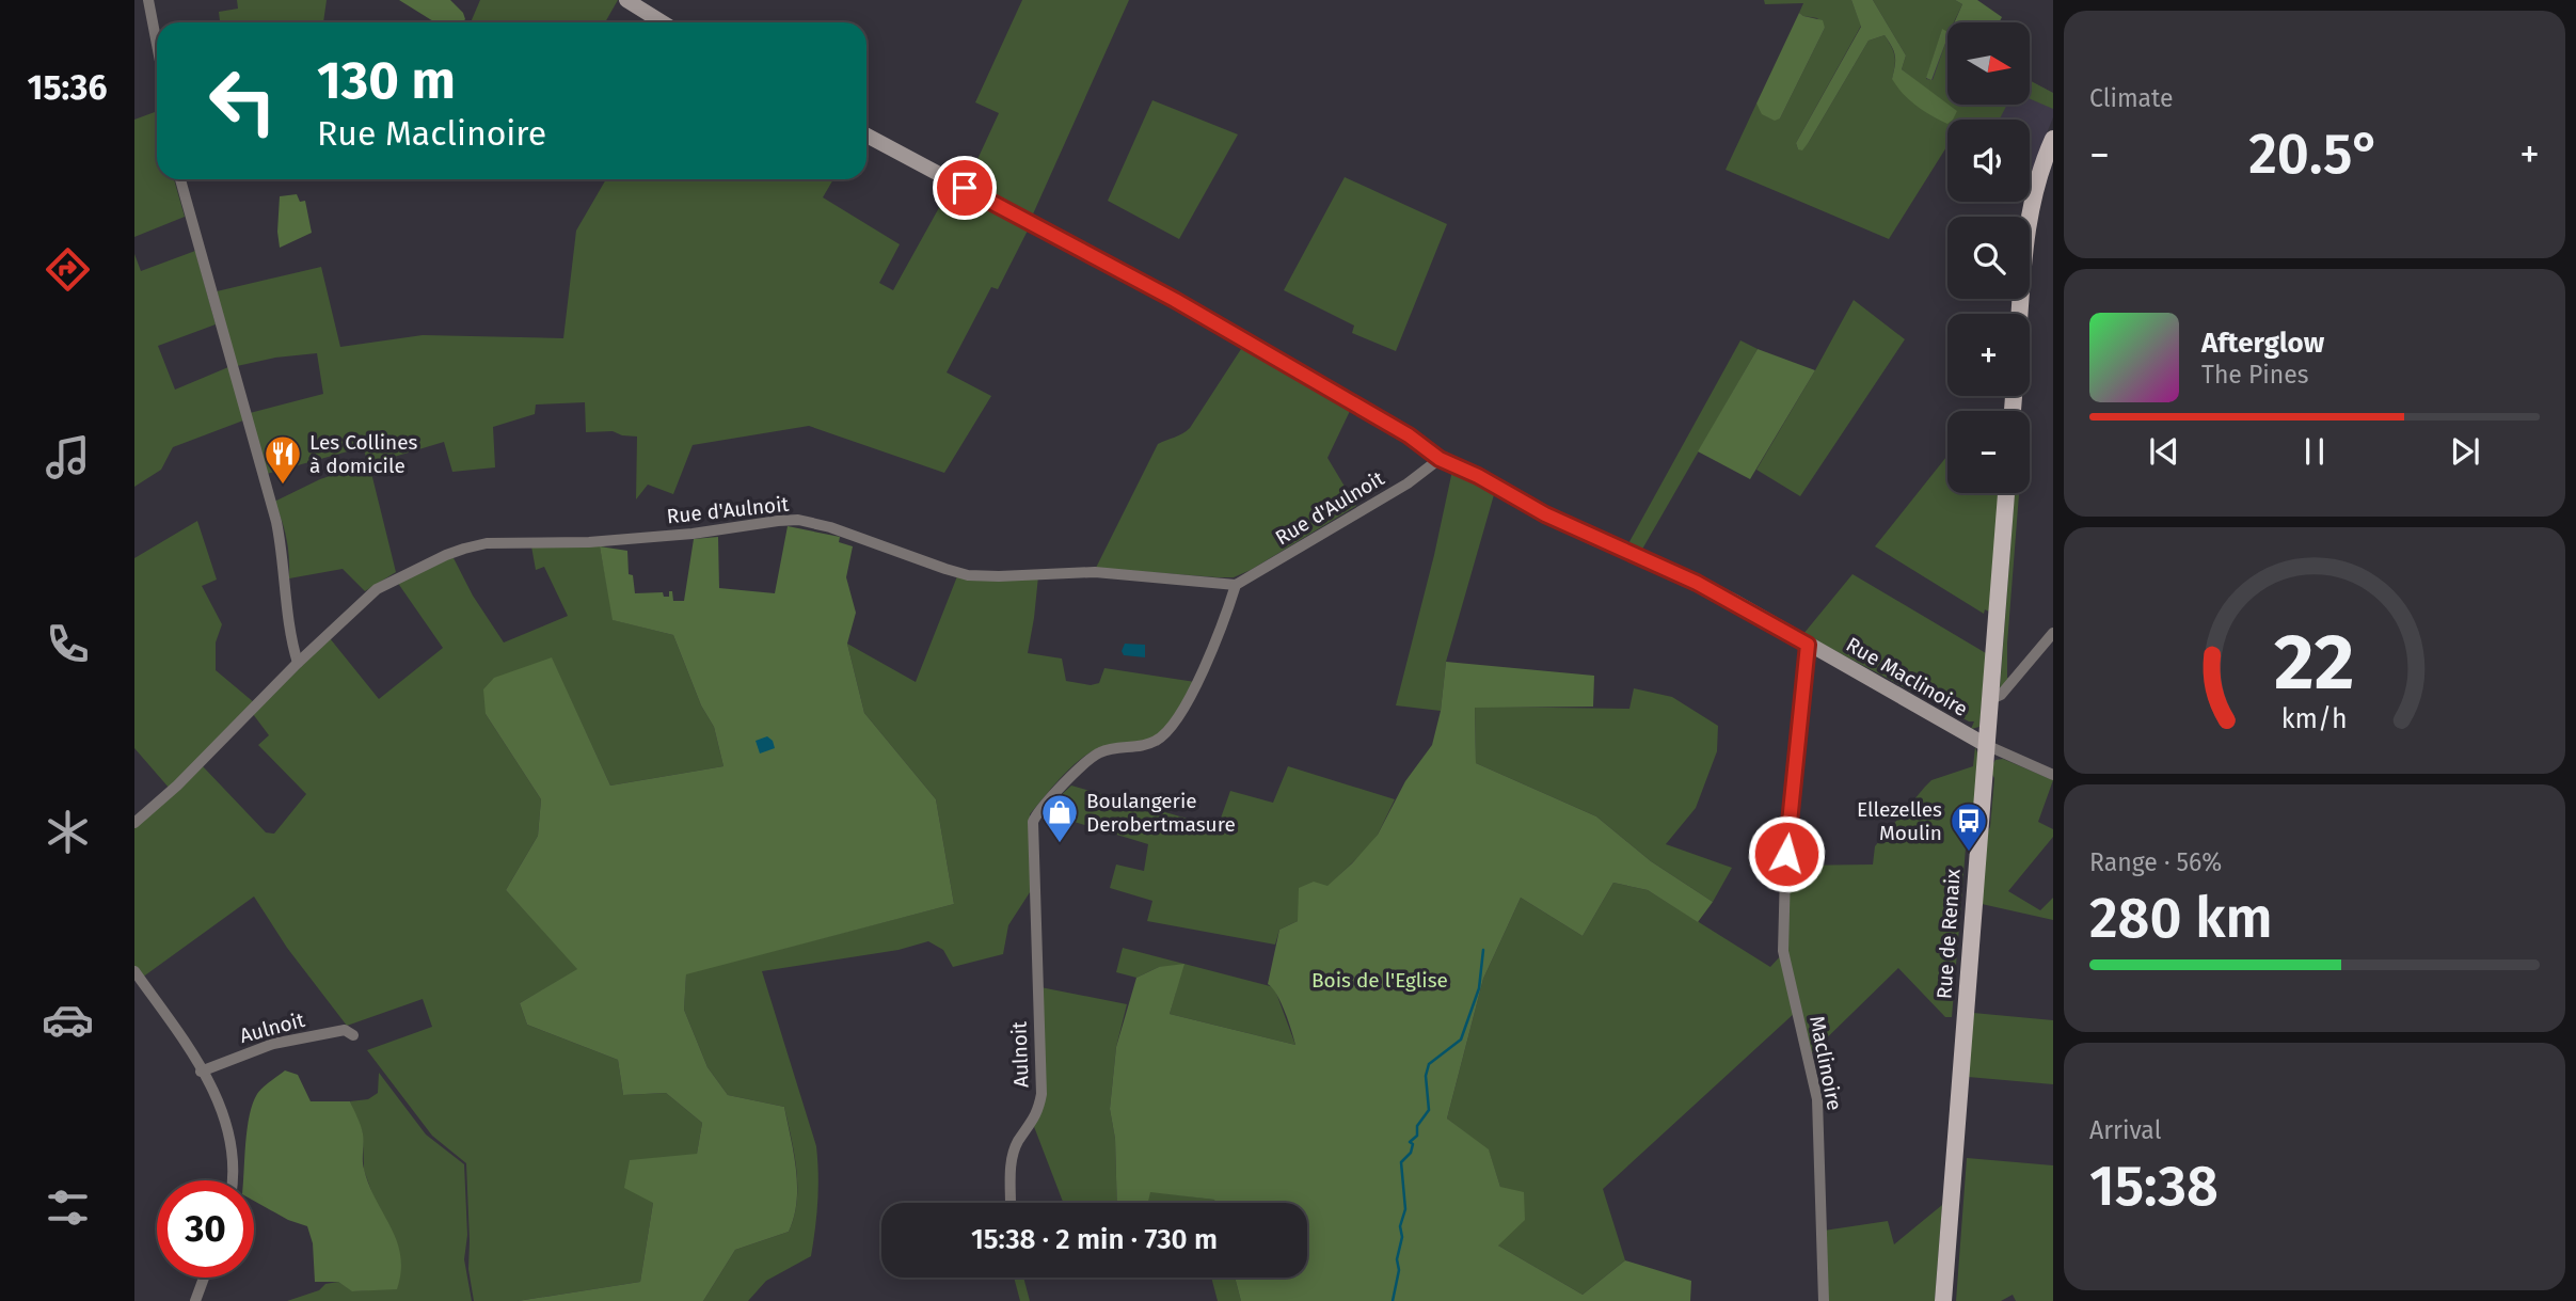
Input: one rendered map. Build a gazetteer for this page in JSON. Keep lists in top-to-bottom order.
{
  "streets": {
    "main road": ["Rue de Renaix"],
    "street": [
      "Rue d'Aulnoit",
      "Rue Maclinoire",
      "Aulnoit",
      "Maclinoire"
    ]
  },
  "crossings": [
    ["Rue d'Aulnoit", "Rue Maclinoire"],
    ["Rue d'Aulnoit", "Aulnoit"],
    ["Rue Maclinoire", "Rue de Renaix"],
    ["Rue Maclinoire", "Maclinoire"]
  ],
  "parks": ["Bois de l'Eglise"],
  "places": {
    "restaurant": ["Les Collines à domicile"],
    "shop": ["Boulangerie Derobertmasure"],
    "bus stop": ["Ellezelles Moulin"]
  },
  "north": "right",
  "page": {
    "tabs": "15:36",
    "tile": [
      "Climate",
      ["Range · 56%", "280 km"],
      ["Arrival", "15:38"]
    ],
    "map_buttons": ["+", "−"],
    "turn": ["130 m", "Rue Maclinoire"],
    "heat": ["−", "20.5°", "+"],
    "song": ["Afterglow", "The Pines"],
    "limit": "30",
    "trip": "15:38 · 2 min · 730 m",
    "gauge": ["22", "km/h"]
  }
}
